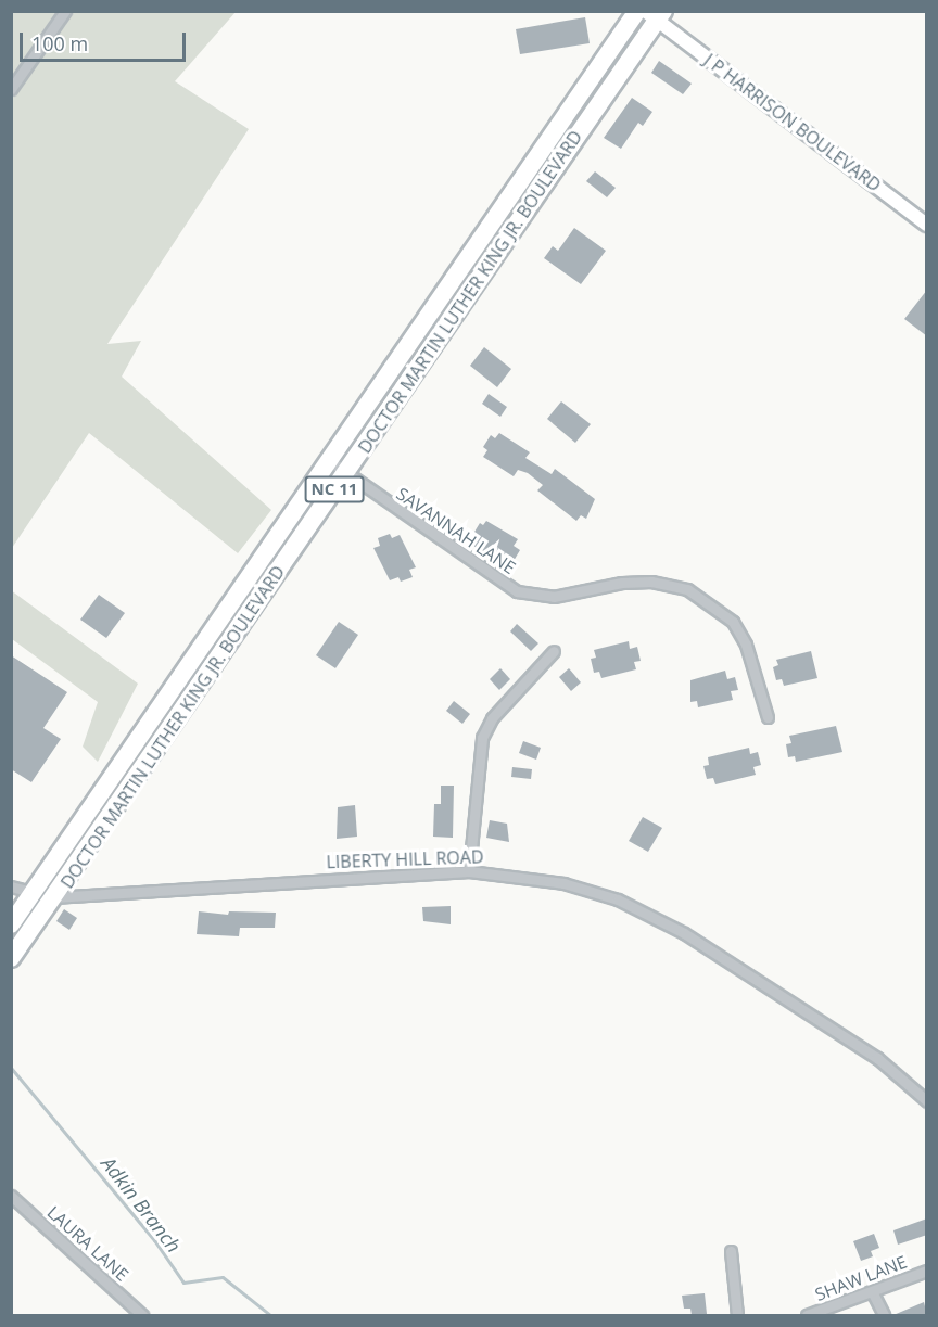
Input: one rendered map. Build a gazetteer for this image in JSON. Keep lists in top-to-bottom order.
{
  "streets": {
    "highway": ["DOCTOR MARTIN LUTHER KING JR. BOULEVARD", "NC 11"],
    "street": [
      "J P HARRISON BOULEVARD",
      "SAVANNAH LANE",
      "LIBERTY HILL ROAD",
      "LAURA LANE",
      "SHAW LANE"
    ]
  },
  "crossings": [
    ["J P HARRISON BOULEVARD", "DOCTOR MARTIN LUTHER KING JR. BOULEVARD"],
    ["DOCTOR MARTIN LUTHER KING JR. BOULEVARD", "SAVANNAH LANE"],
    ["DOCTOR MARTIN LUTHER KING JR. BOULEVARD", "LIBERTY HILL ROAD"]
  ],
  "water": ["Adkin Branch"],
  "scale_bar": "100 m"
}
